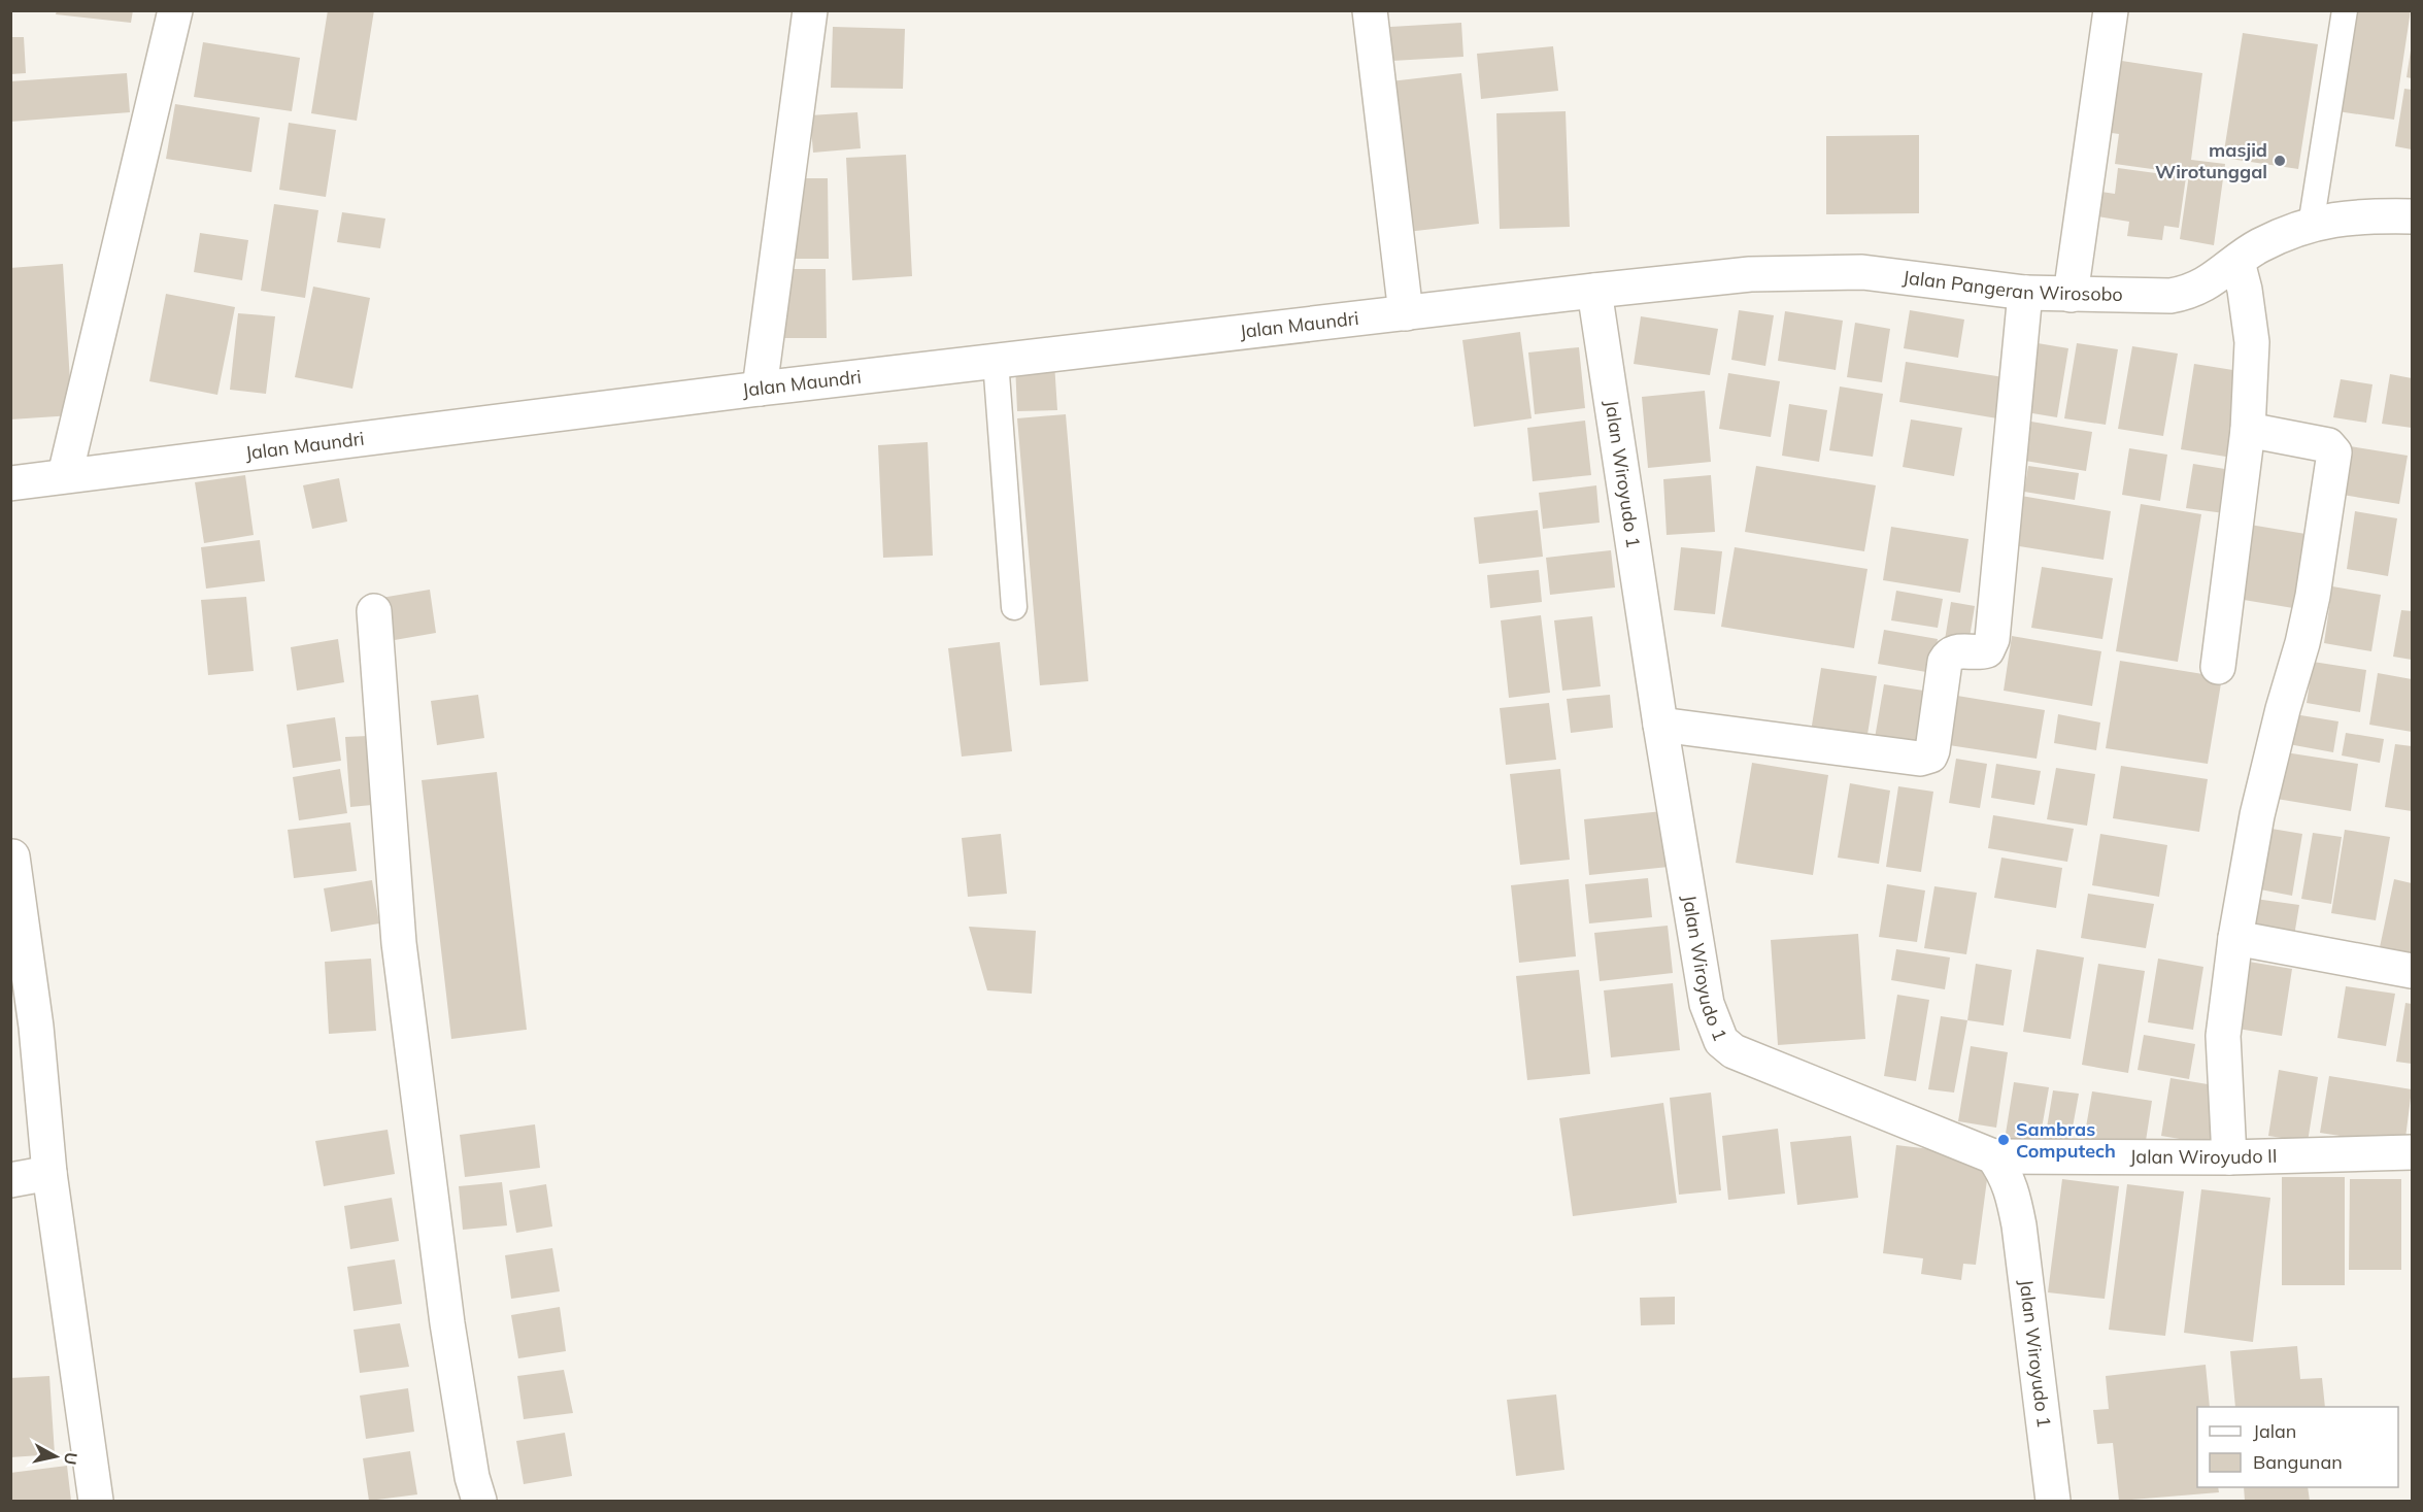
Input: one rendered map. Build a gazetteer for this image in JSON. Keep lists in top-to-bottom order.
{
  "streets": {
    "street": [
      "Jalan Pangeran Wirosobo",
      "Jalan Maundri",
      "Jalan Wiroyudo 1",
      "Jalan Wiroyudo II"
    ]
  },
  "crossings": [
    ["Jalan Pangeran Wirosobo", "Jalan Maundri"],
    ["Jalan Pangeran Wirosobo", "Jalan Wiroyudo 1"],
    ["Jalan Maundri", "Jalan Wiroyudo 1"],
    ["Jalan Wiroyudo 1", "Jalan Wiroyudo II"]
  ],
  "places": ["masjid Wirotunggal", "Sambras Computech"],
  "legend": ["Jalan", "Bangunan"],
  "north": "right"
}
